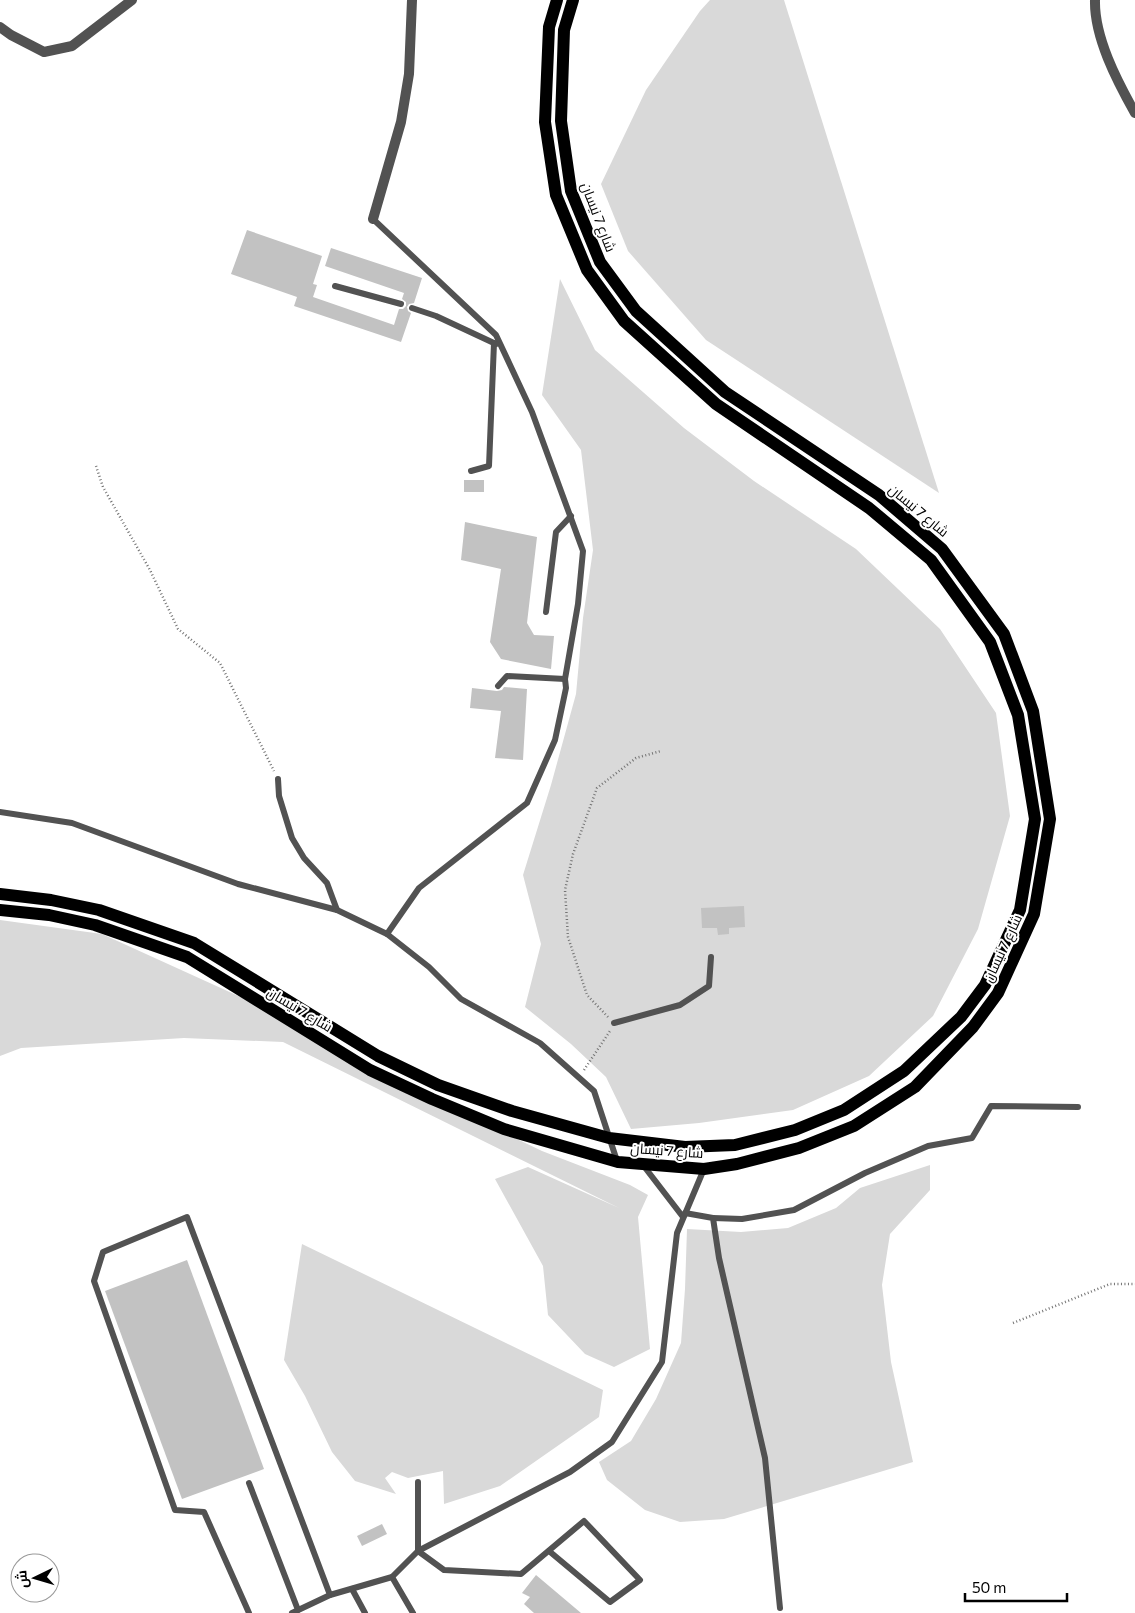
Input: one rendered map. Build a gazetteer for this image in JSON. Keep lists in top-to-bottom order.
{
  "streets": {
    "main road": ["شارع 7 نيسان"]
  },
  "scale_bar": "50 m",
  "north": "left"
}
